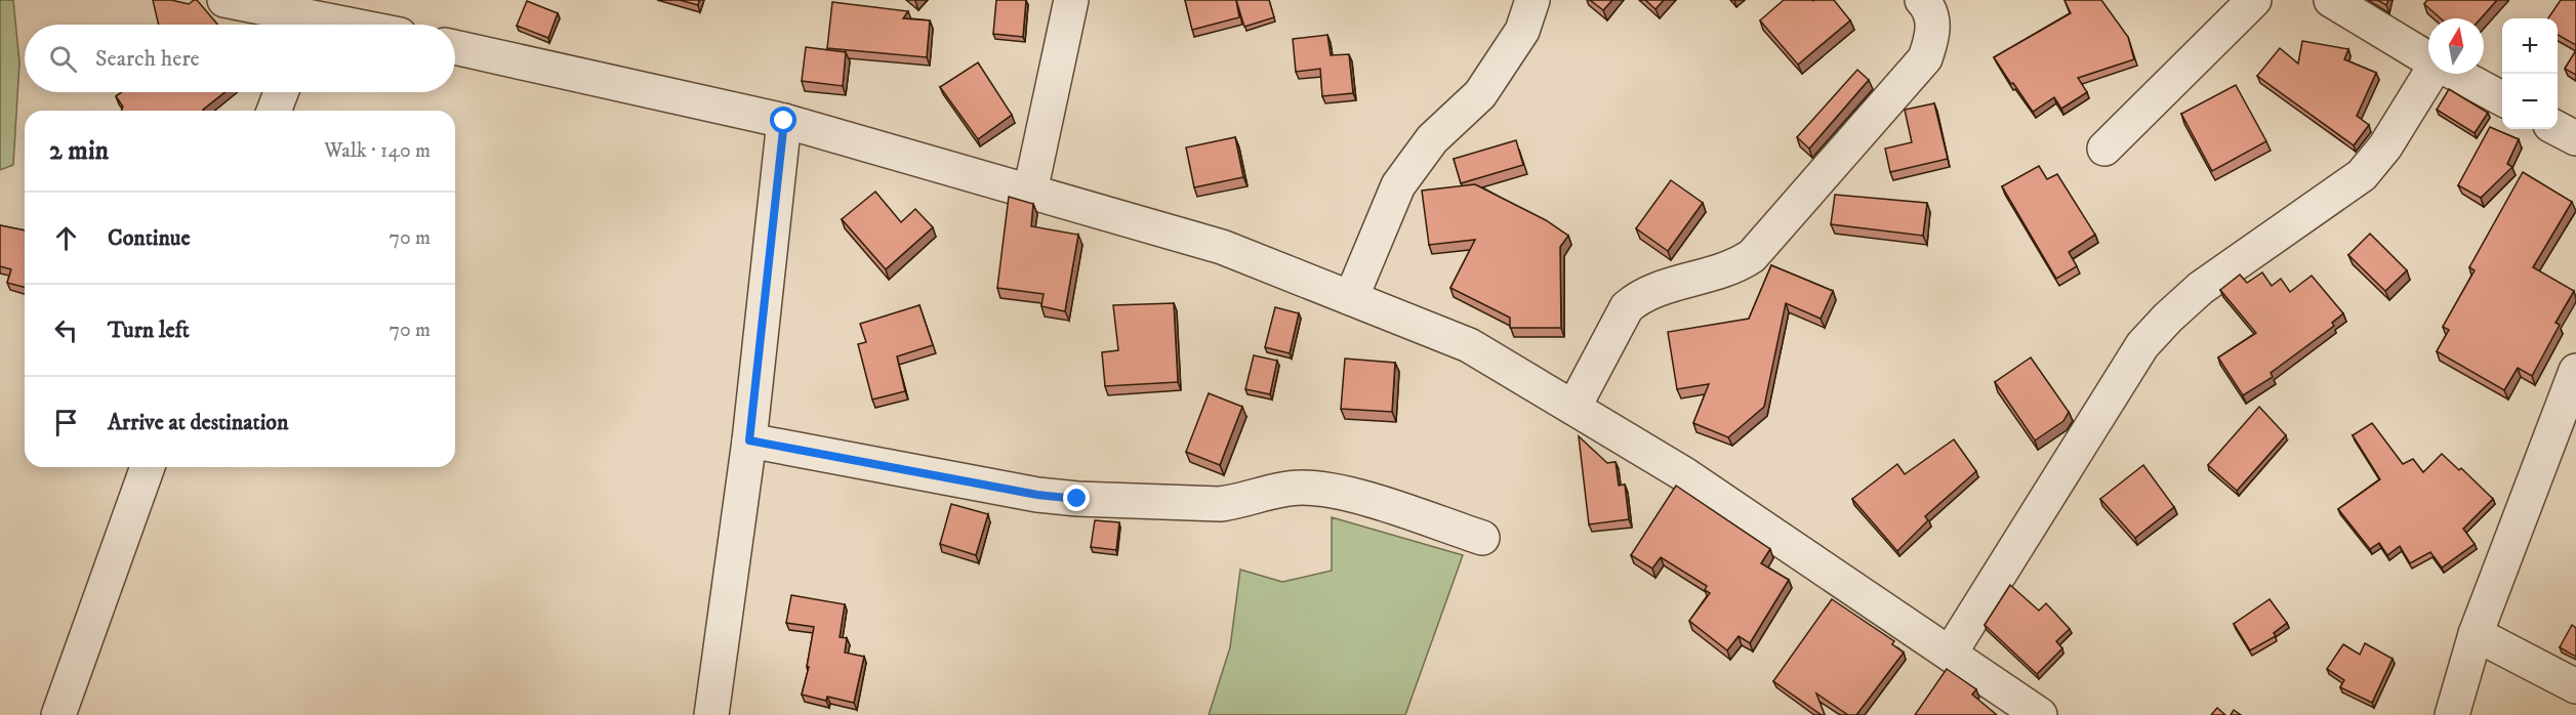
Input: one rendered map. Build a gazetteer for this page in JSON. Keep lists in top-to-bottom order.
{
  "north": "top",
  "page": {
    "map_buttons": ["+", "−"],
    "search": "Search here",
    "heading": ["2 min", "Walk · 140 m"],
    "list": [
      ["Continue", "70 m"],
      ["Turn left", "70 m"],
      "Arrive at destination"
    ]
  }
}
